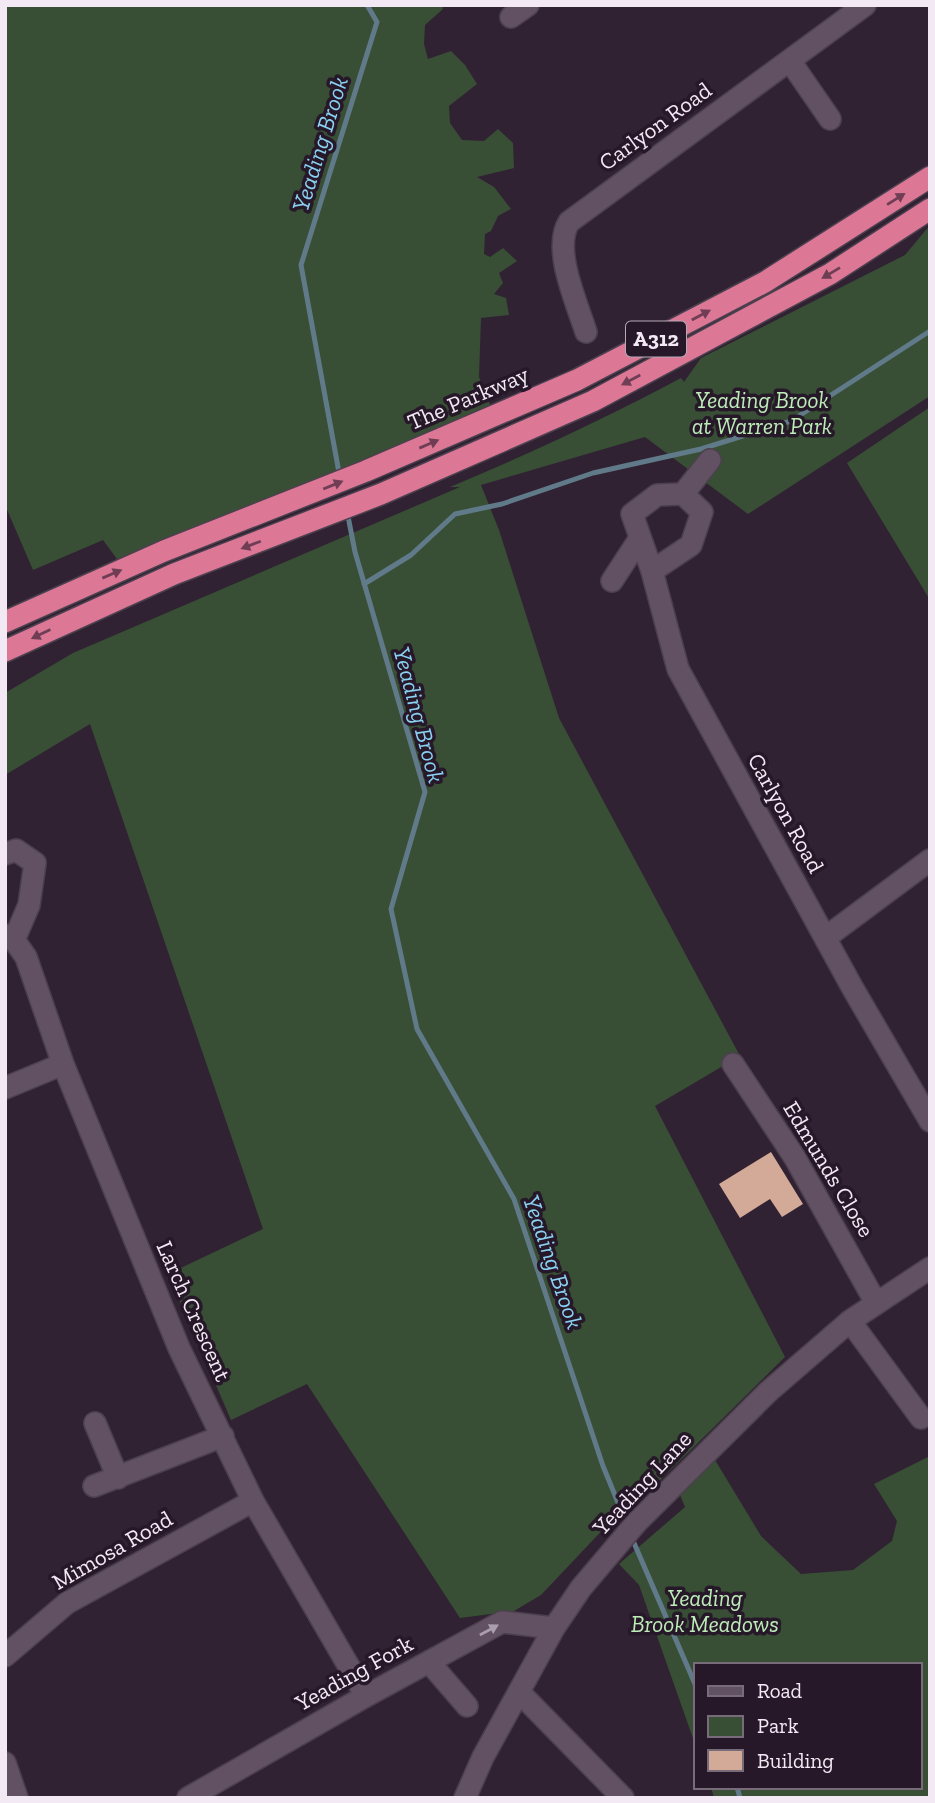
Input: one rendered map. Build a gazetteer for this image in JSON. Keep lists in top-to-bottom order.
{
  "streets": {
    "highway": ["A312", "The Parkway"],
    "street": [
      "Carlyon Road",
      "Edmunds Close",
      "Larch Crescent",
      "Yeading Lane",
      "Mimosa Road",
      "Yeading Fork"
    ]
  },
  "crossings": [
    ["Edmunds Close", "Yeading Lane"],
    ["Larch Crescent", "Mimosa Road"],
    ["Larch Crescent", "Yeading Fork"],
    ["Yeading Lane", "Yeading Fork"]
  ],
  "water": ["Yeading Brook"],
  "parks": ["Yeading Brook at Warren Park", "Yeading Brook Meadows"],
  "legend": ["Road", "Park", "Building"]
}
